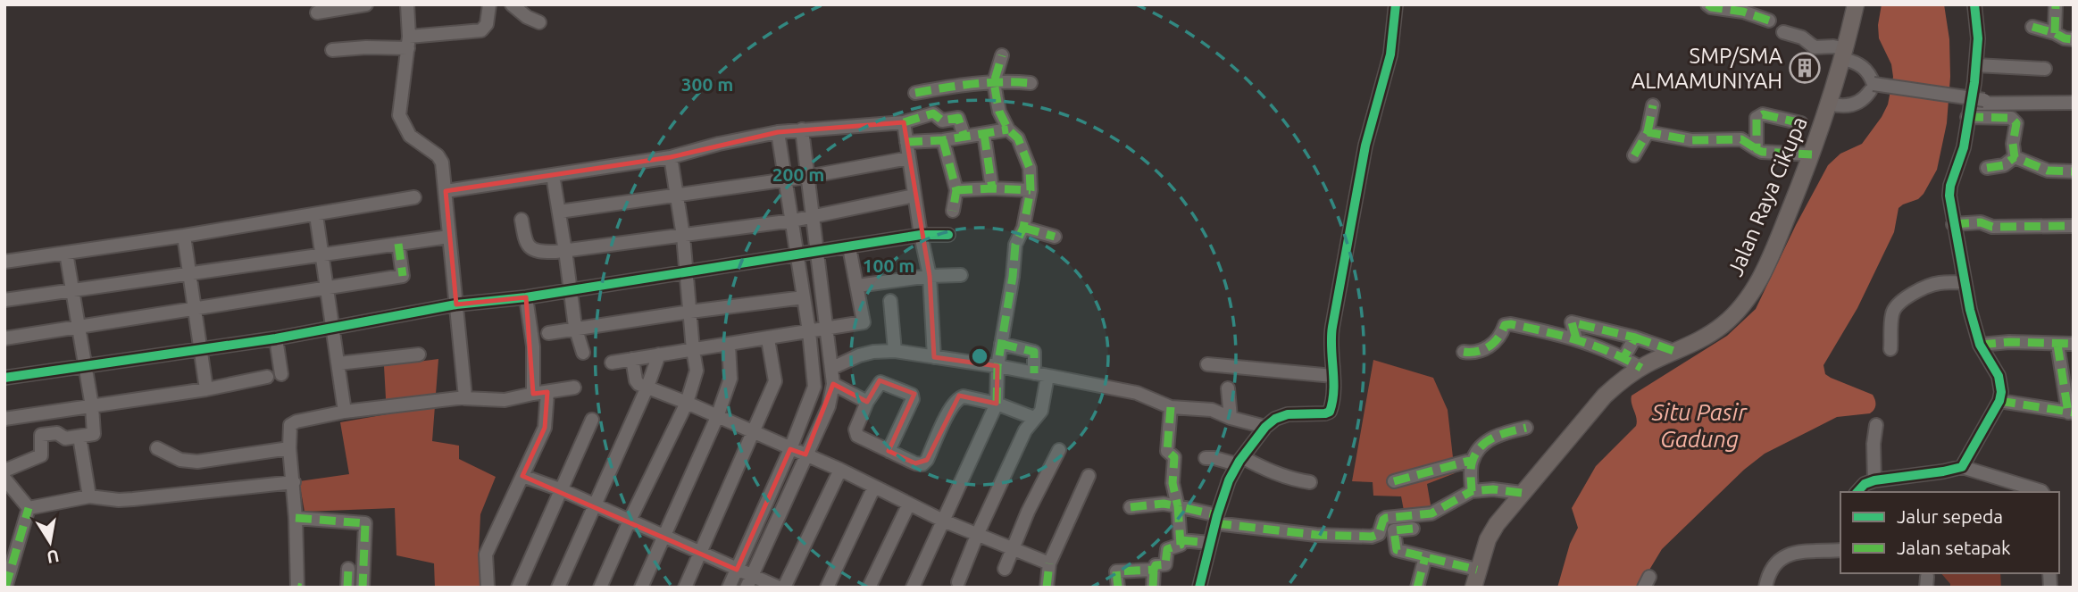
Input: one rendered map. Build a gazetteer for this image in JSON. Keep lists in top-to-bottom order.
{
  "streets": {
    "main road": ["Jalan Raya Cikupa"]
  },
  "water": ["Situ Pasir Gadung"],
  "places": {
    "building": ["SMP/SMA ALMAMUNIYAH"]
  },
  "legend": ["Jalur sepeda", "Jalan setapak"],
  "north": "bottom",
  "rings": ["300 m", "200 m", "100 m"]
}
